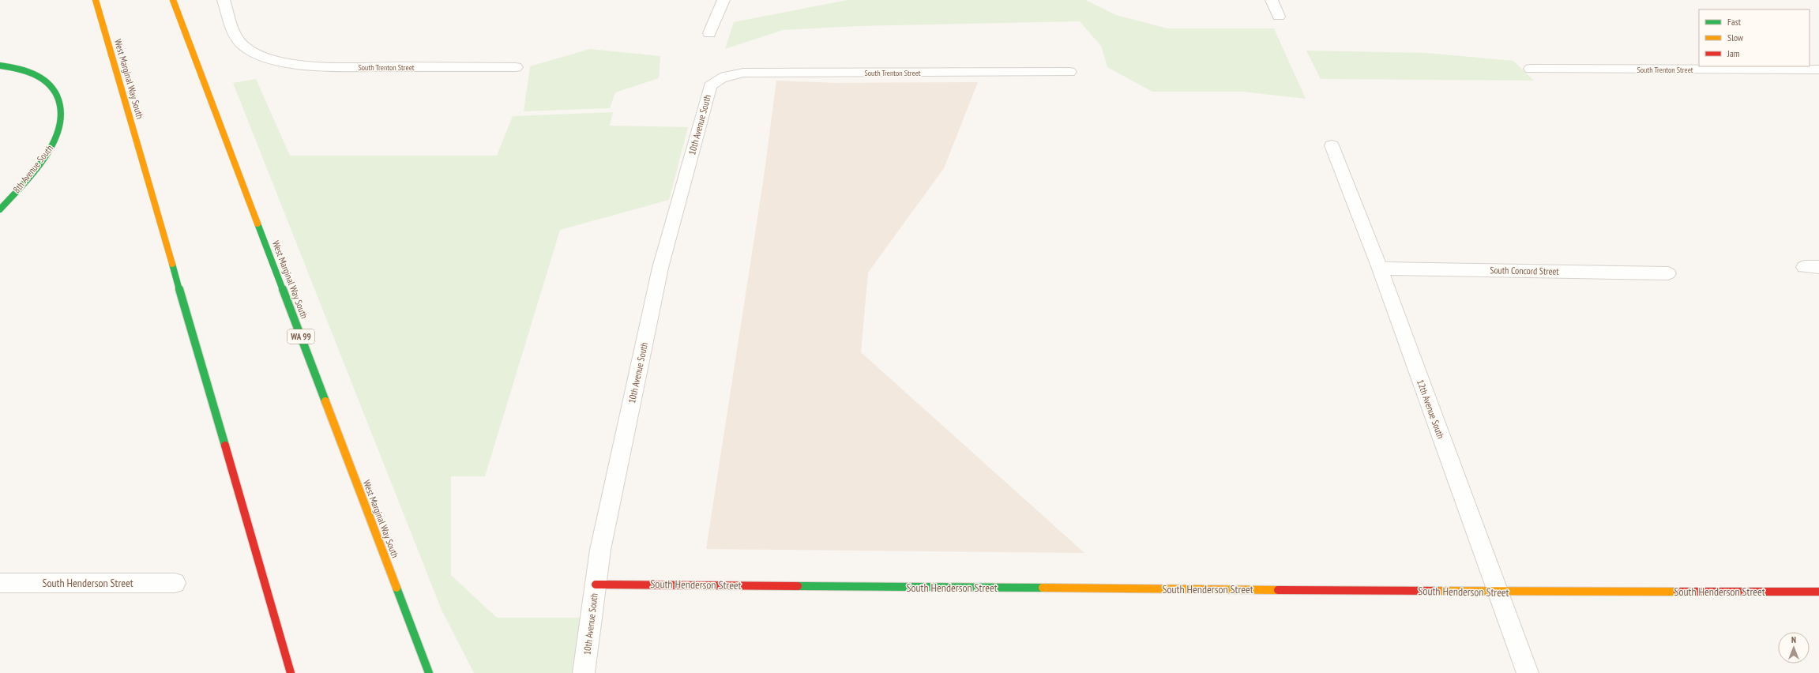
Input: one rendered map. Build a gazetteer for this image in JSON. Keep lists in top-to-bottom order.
{
  "streets": {
    "main road": [
      "West Marginal Way South",
      "8th Avenue South",
      "WA 99",
      "South Henderson Street"
    ],
    "street": [
      "South Trenton Street",
      "10th Avenue South",
      "South Concord Street",
      "12th Avenue South"
    ]
  },
  "crossings": [
    ["South Trenton Street", "10th Avenue South"],
    ["10th Avenue South", "South Henderson Street"],
    ["South Concord Street", "12th Avenue South"],
    ["12th Avenue South", "South Henderson Street"]
  ],
  "legend": ["Fast", "Slow", "Jam"],
  "north": "top"
}
